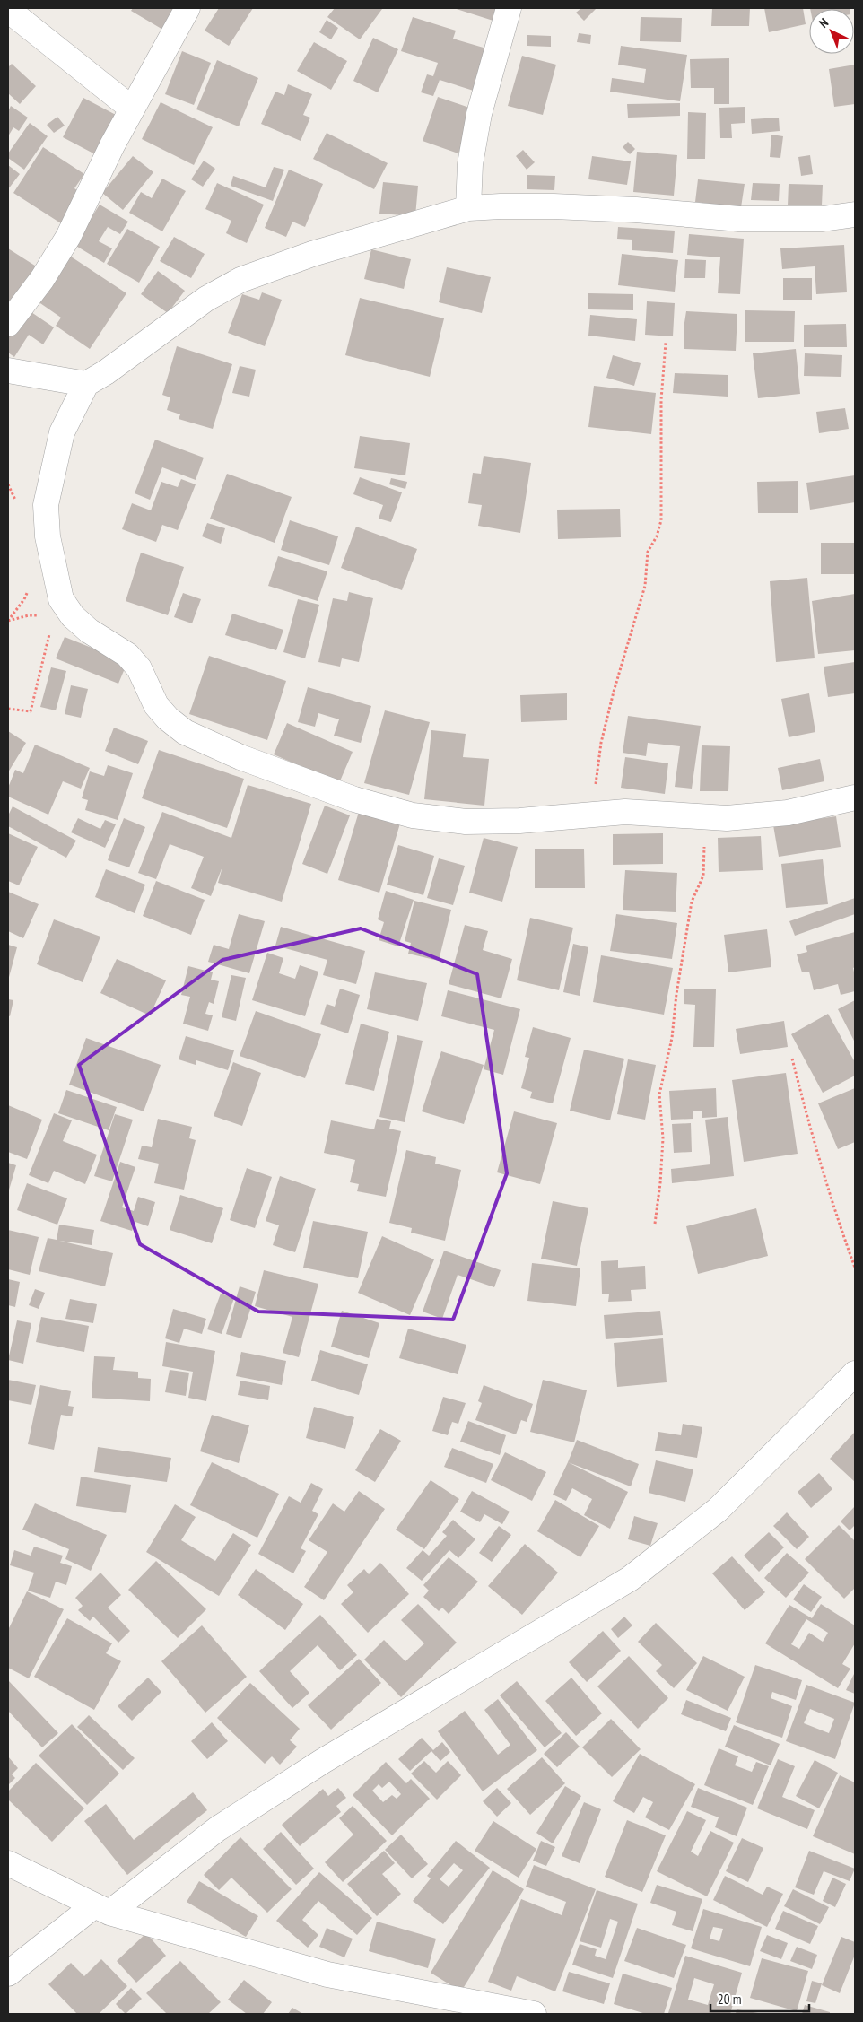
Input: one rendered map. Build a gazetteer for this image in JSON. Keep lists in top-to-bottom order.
{
  "scale_bar": "20 m",
  "north": "top left"
}
